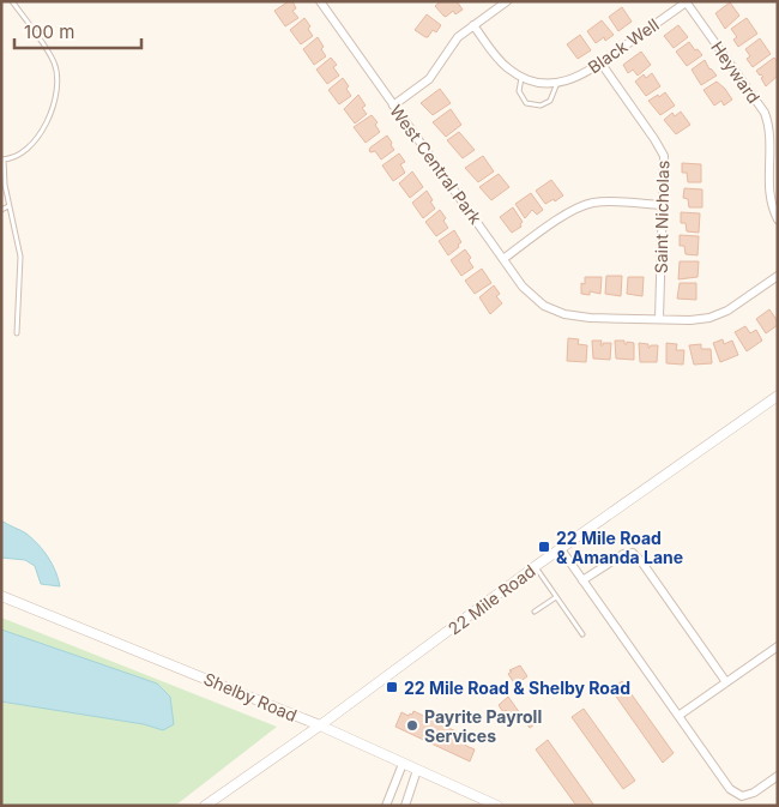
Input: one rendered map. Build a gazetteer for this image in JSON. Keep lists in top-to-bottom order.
{
  "streets": {
    "street": [
      "Black Well",
      "Heyward",
      "West Central Park",
      "Saint Nicholas",
      "22 Mile Road",
      "Shelby Road"
    ]
  },
  "crossings": [
    ["Black Well", "Heyward"],
    ["Black Well", "Saint Nicholas"],
    ["West Central Park", "Saint Nicholas"],
    ["22 Mile Road", "Shelby Road"]
  ],
  "places": {
    "transit": ["22 Mile Road & Amanda Lane", "22 Mile Road & Shelby Road"],
    "other": ["Payrite Payroll Services"]
  },
  "scale_bar": "100 m"
}
